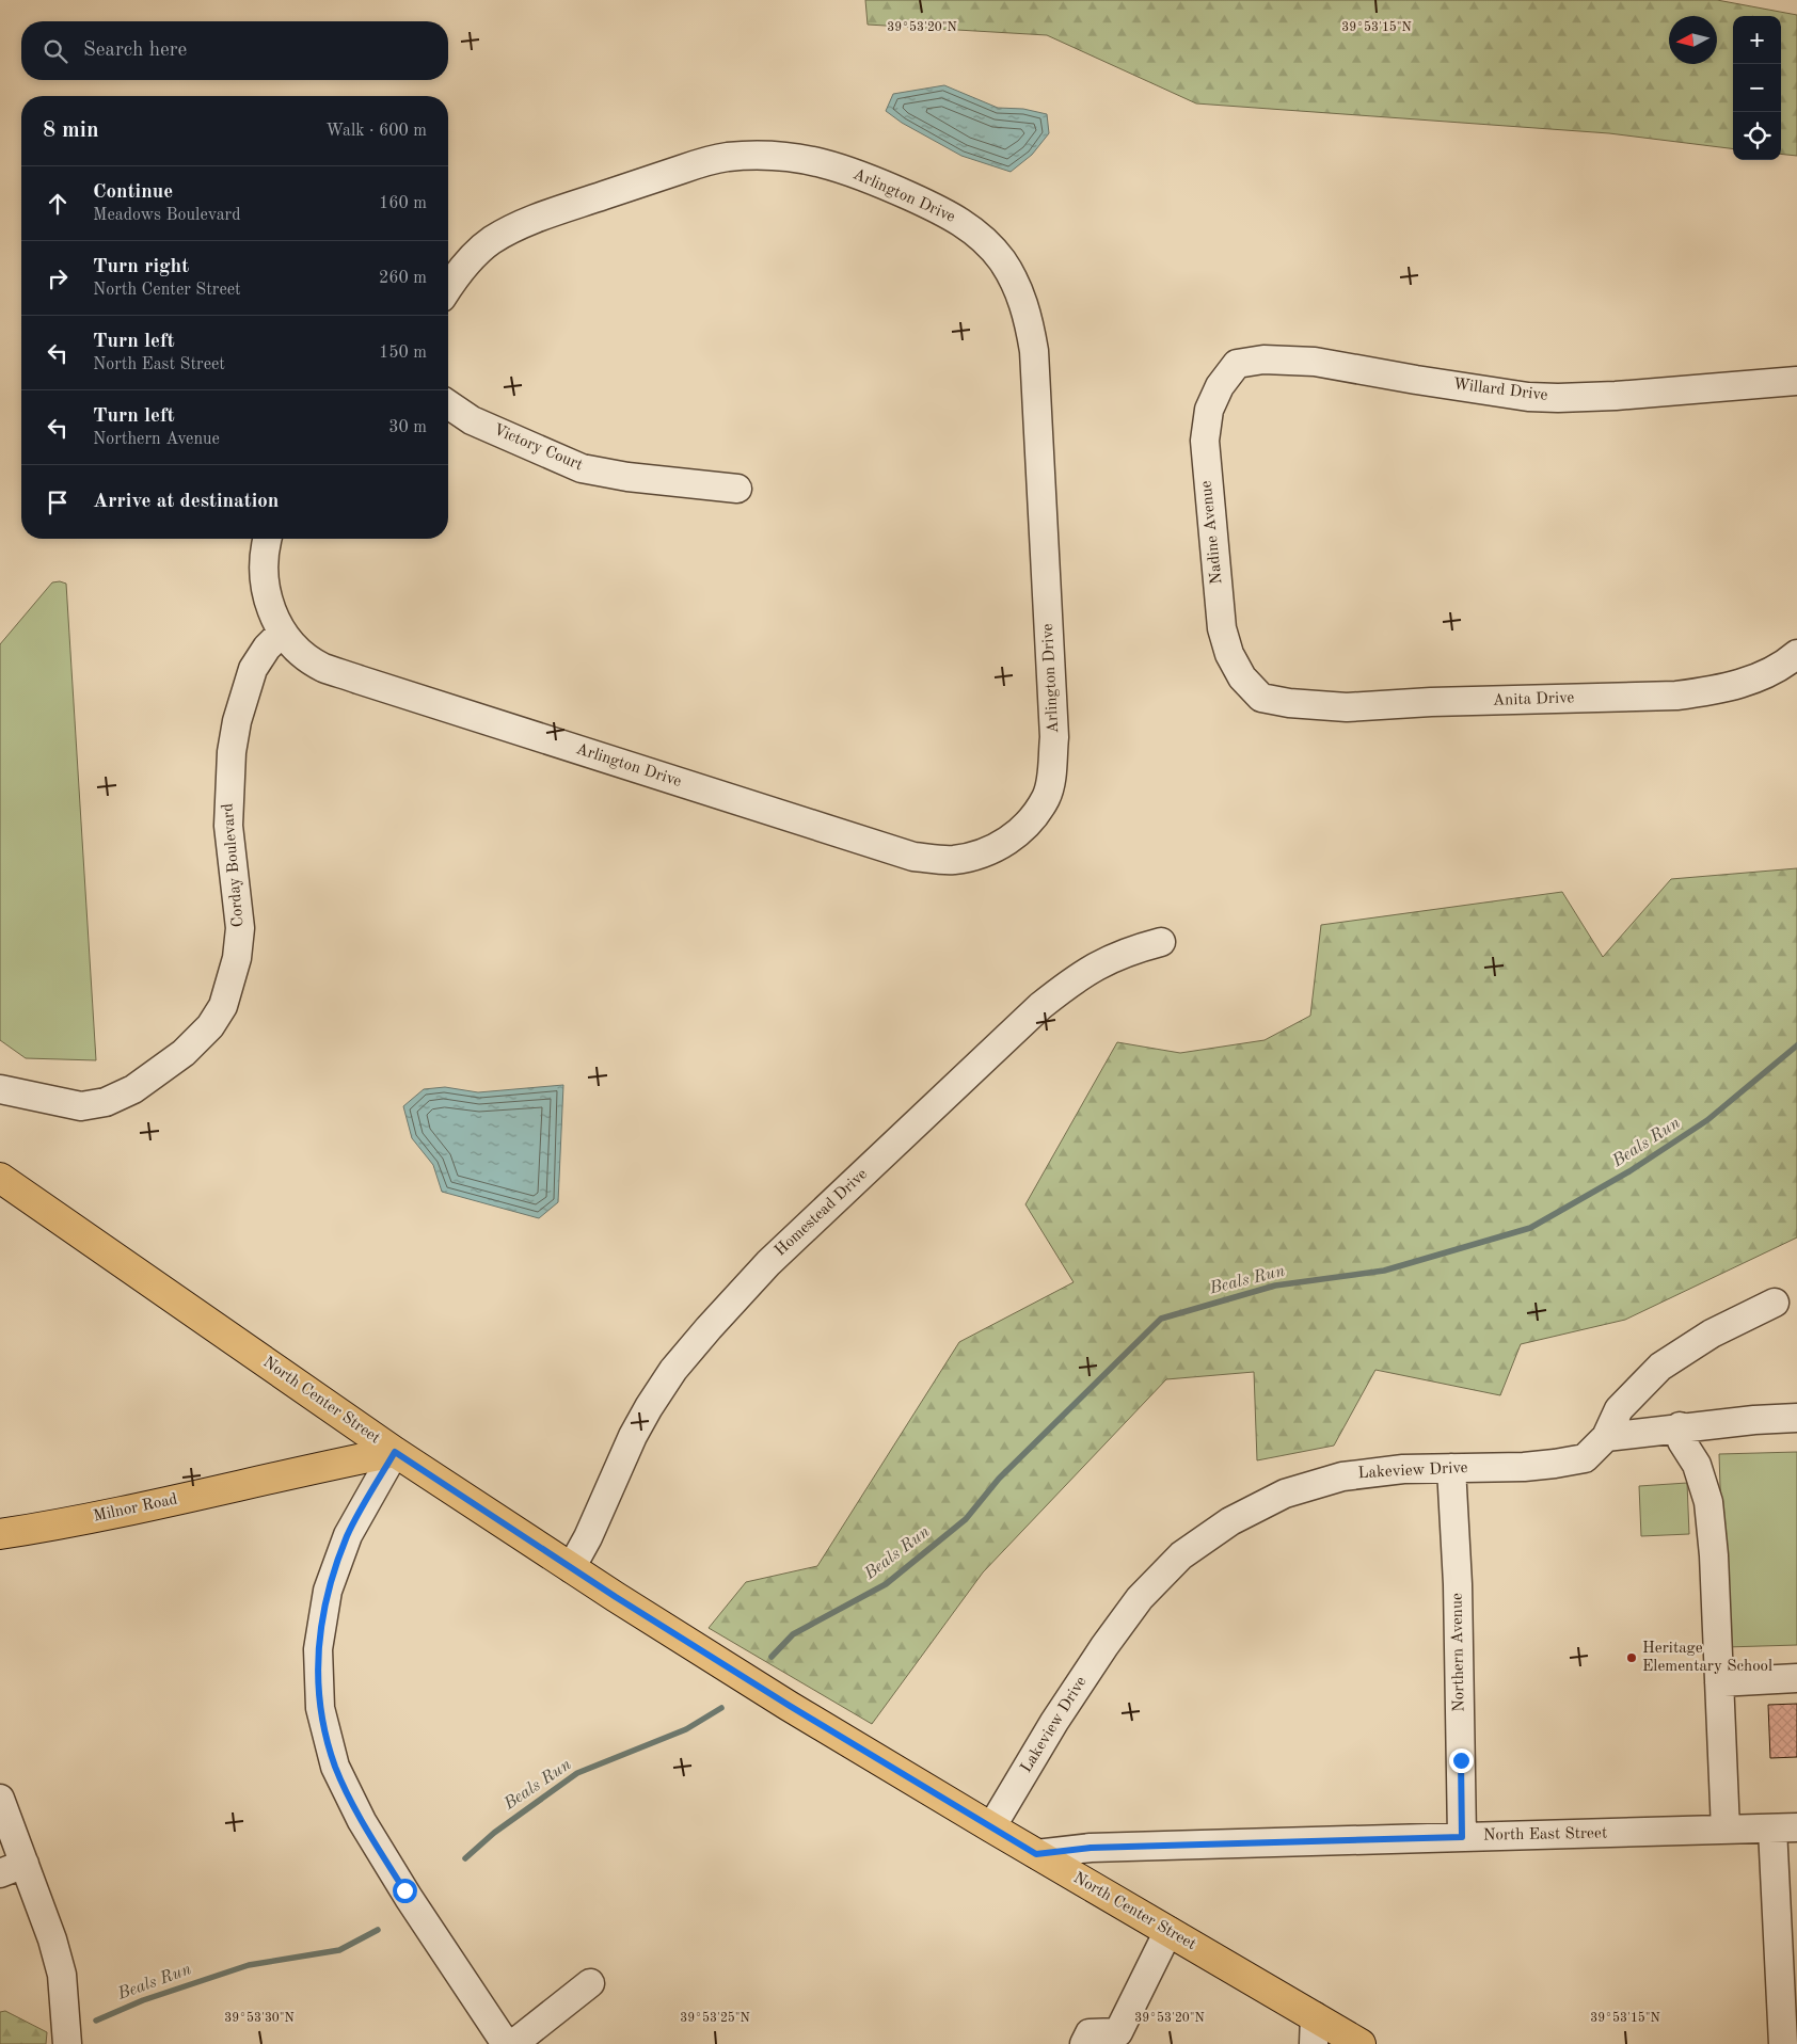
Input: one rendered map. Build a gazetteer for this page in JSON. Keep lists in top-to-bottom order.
{
  "streets": {
    "main road": ["North Center Street", "Milnor Road"],
    "street": [
      "Arlington Drive",
      "Willard Drive",
      "Victory Court",
      "Nadine Avenue",
      "Anita Drive",
      "Corday Boulevard",
      "Homestead Drive",
      "Lakeview Drive",
      "Northern Avenue",
      "North East Street"
    ]
  },
  "crossings": [
    ["Arlington Drive", "Corday Boulevard"],
    ["Willard Drive", "Nadine Avenue"],
    ["Nadine Avenue", "Anita Drive"],
    ["Homestead Drive", "North Center Street"],
    ["North Center Street", "Lakeview Drive"],
    ["North Center Street", "Milnor Road"],
    ["North Center Street", "North East Street"],
    ["Lakeview Drive", "Northern Avenue"],
    ["Northern Avenue", "North East Street"]
  ],
  "water": ["Beals Run"],
  "places": ["Heritage Elementary School"],
  "north": "left",
  "page": {
    "map_buttons": ["+", "−"],
    "search": "Search here",
    "heading": ["8 min", "Walk · 600 m"],
    "list": [
      ["Continue", "Meadows Boulevard", "160 m"],
      ["Turn right", "North Center Street", "260 m"],
      ["Turn left", "North East Street", "150 m"],
      ["Turn left", "Northern Avenue", "30 m"],
      "Arrive at destination"
    ]
  },
  "coordinates": [
    "39°53'20\"N",
    "39°53'15\"N",
    "39°53'30\"N",
    "39°53'25\"N"
  ]
}
